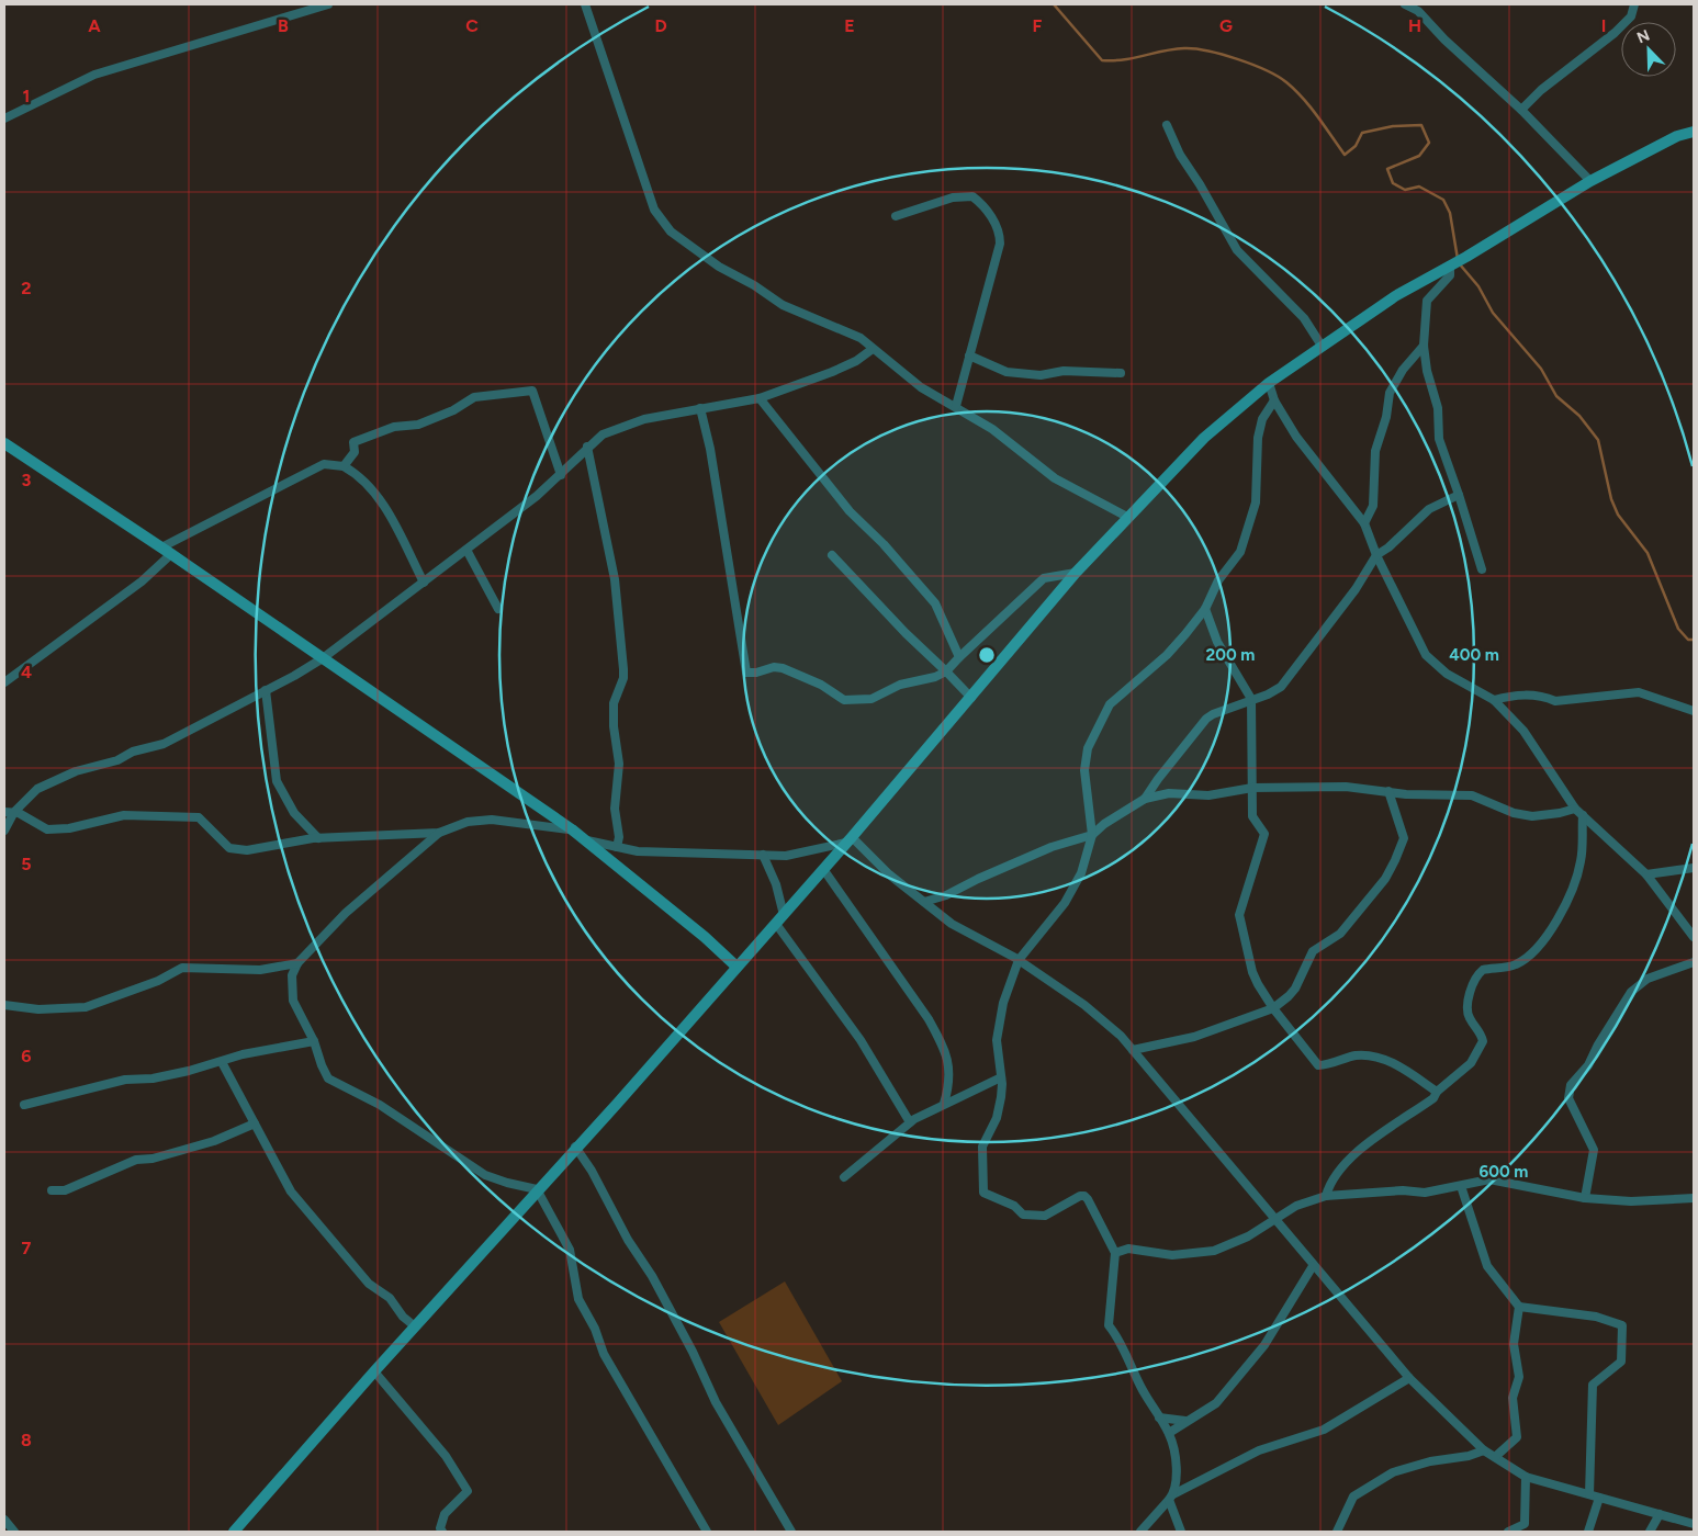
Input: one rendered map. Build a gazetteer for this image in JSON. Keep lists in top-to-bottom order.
{
  "north": "top left",
  "grid": {
    "columns": [
      "A",
      "B",
      "C",
      "D",
      "E",
      "F",
      "G",
      "H",
      "I"
    ],
    "rows": [
      "1",
      "2",
      "3",
      "4",
      "5",
      "6",
      "7",
      "8"
    ]
  },
  "rings": ["200 m", "400 m", "600 m"]
}
